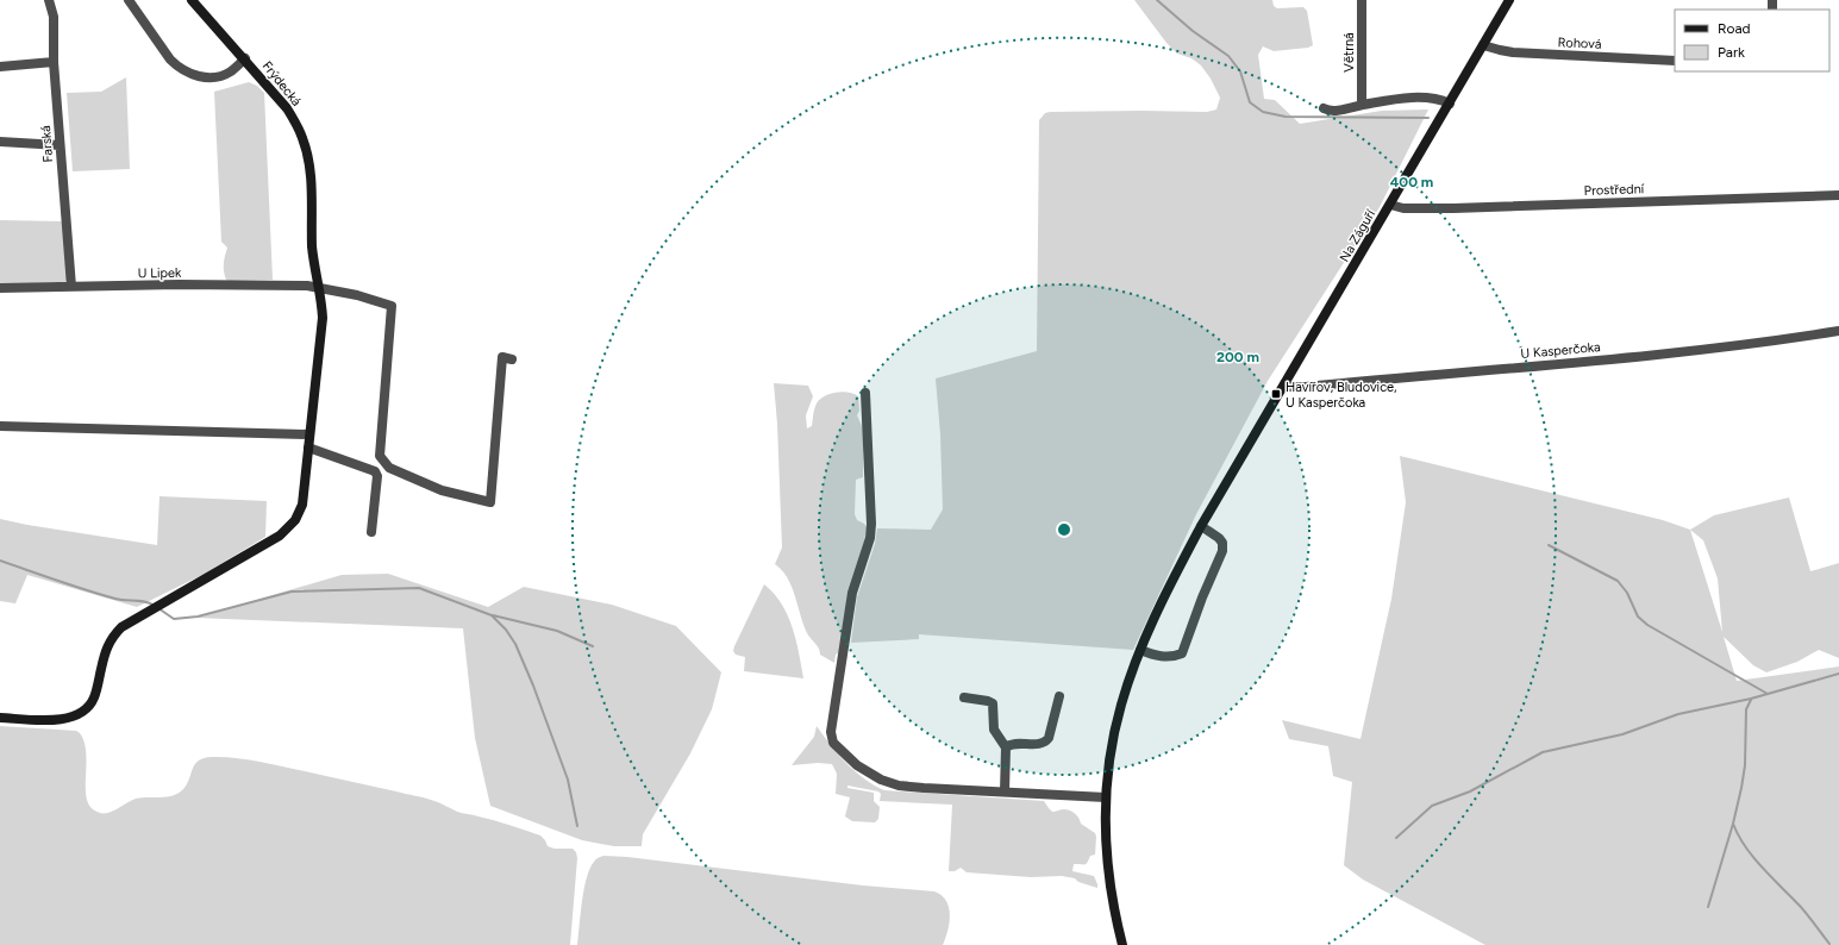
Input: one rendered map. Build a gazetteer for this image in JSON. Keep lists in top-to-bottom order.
{
  "streets": {
    "street": [
      "Rohová",
      "Větrná",
      "Frýdecká",
      "Farská",
      "Prostřední",
      "Na Záguří",
      "U Lipek",
      "U Kasperčoka"
    ]
  },
  "crossings": [
    ["Rohová", "Na Záguří"],
    ["Frýdecká", "U Lipek"],
    ["Farská", "U Lipek"],
    ["Prostřední", "Na Záguří"],
    ["Na Záguří", "U Kasperčoka"]
  ],
  "places": {
    "transit": ["Havířov, Bludovice, U Kasperčoka"]
  },
  "legend": ["Road", "Park"],
  "rings": ["400 m", "200 m"]
}
